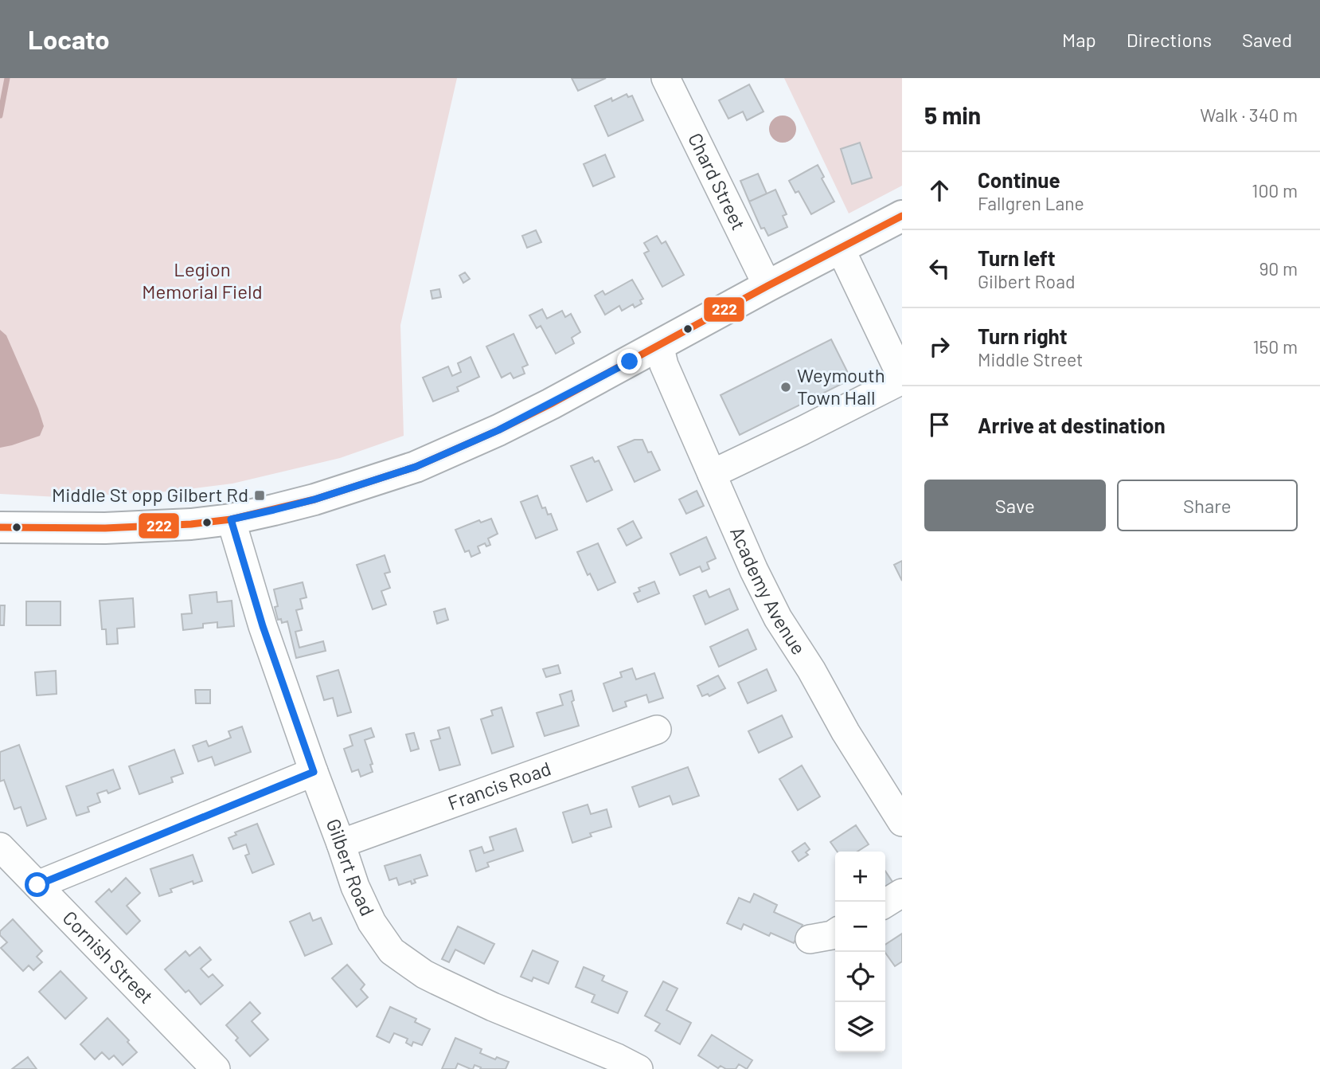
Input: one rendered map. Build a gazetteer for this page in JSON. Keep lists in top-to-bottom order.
{
  "streets": {
    "street": [
      "Chard Street",
      "Academy Avenue",
      "Francis Road",
      "Gilbert Road",
      "Cornish Street"
    ]
  },
  "crossings": [
    ["Francis Road", "Gilbert Road"]
  ],
  "parks": ["Legion Memorial Field"],
  "places": {
    "other": ["Weymouth Town Hall"],
    "transit": ["Middle St opp Gilbert Rd"]
  },
  "lines": ["transit line 222"],
  "page": {
    "header": "Locato",
    "nav": ["Map", "Directions", "Saved"],
    "heading": ["5 min", "Walk · 340 m"],
    "list": [
      ["Continue", "Fallgren Lane", "100 m"],
      ["Turn left", "Gilbert Road", "90 m"],
      ["Turn right", "Middle Street", "150 m"],
      "Arrive at destination"
    ],
    "buttons": ["Save", "Share"],
    "map_buttons": ["+", "−"]
  }
}
